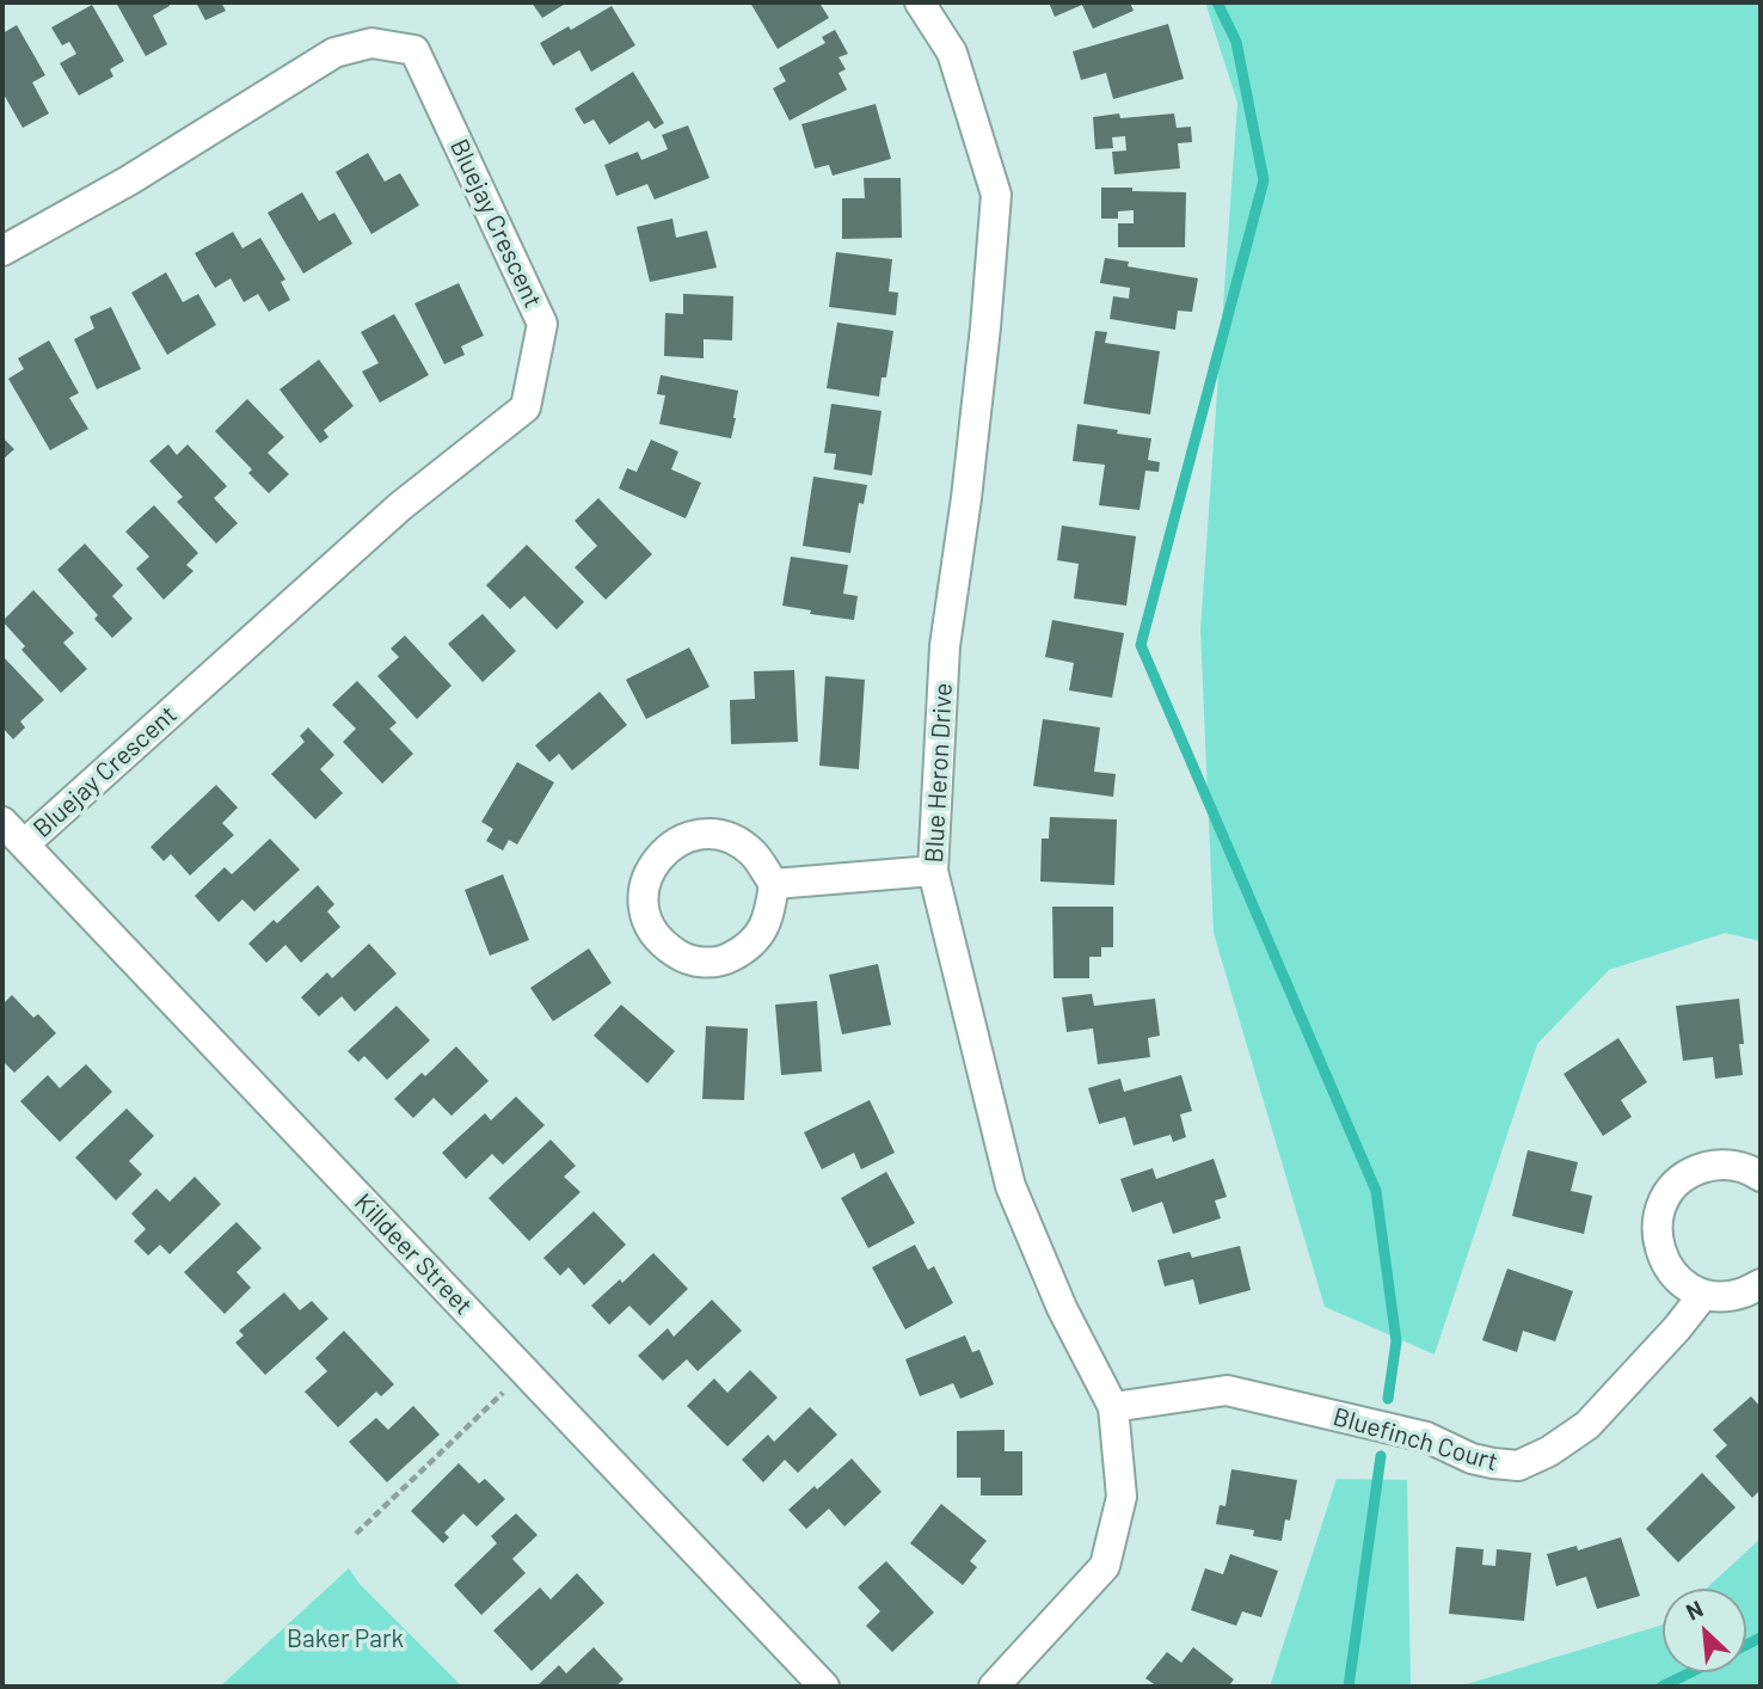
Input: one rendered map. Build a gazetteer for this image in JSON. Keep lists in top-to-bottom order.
{
  "streets": {
    "street": [
      "Bluejay Crescent",
      "Blue Heron Drive",
      "Killdeer Street",
      "Bluefinch Court"
    ]
  },
  "crossings": [
    ["Bluejay Crescent", "Killdeer Street"],
    ["Blue Heron Drive", "Bluefinch Court"]
  ],
  "parks": ["Baker Park"],
  "north": "top left"
}
